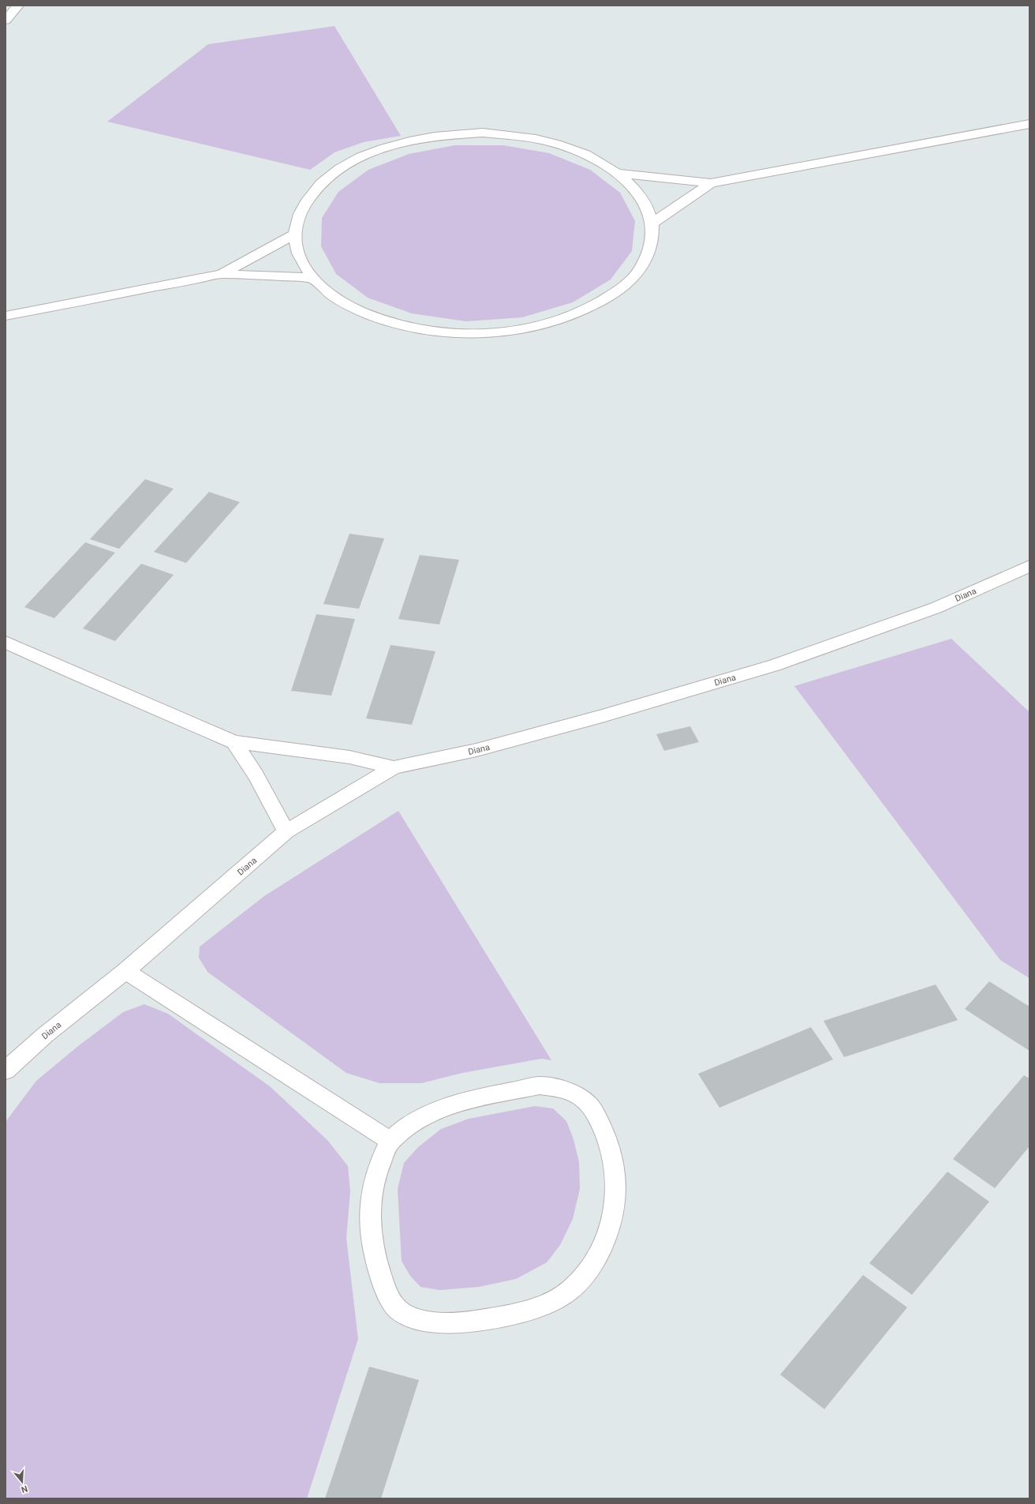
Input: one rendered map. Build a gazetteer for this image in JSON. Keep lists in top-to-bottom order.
{
  "streets": {
    "street": ["Diana"]
  },
  "north": "bottom"
}
